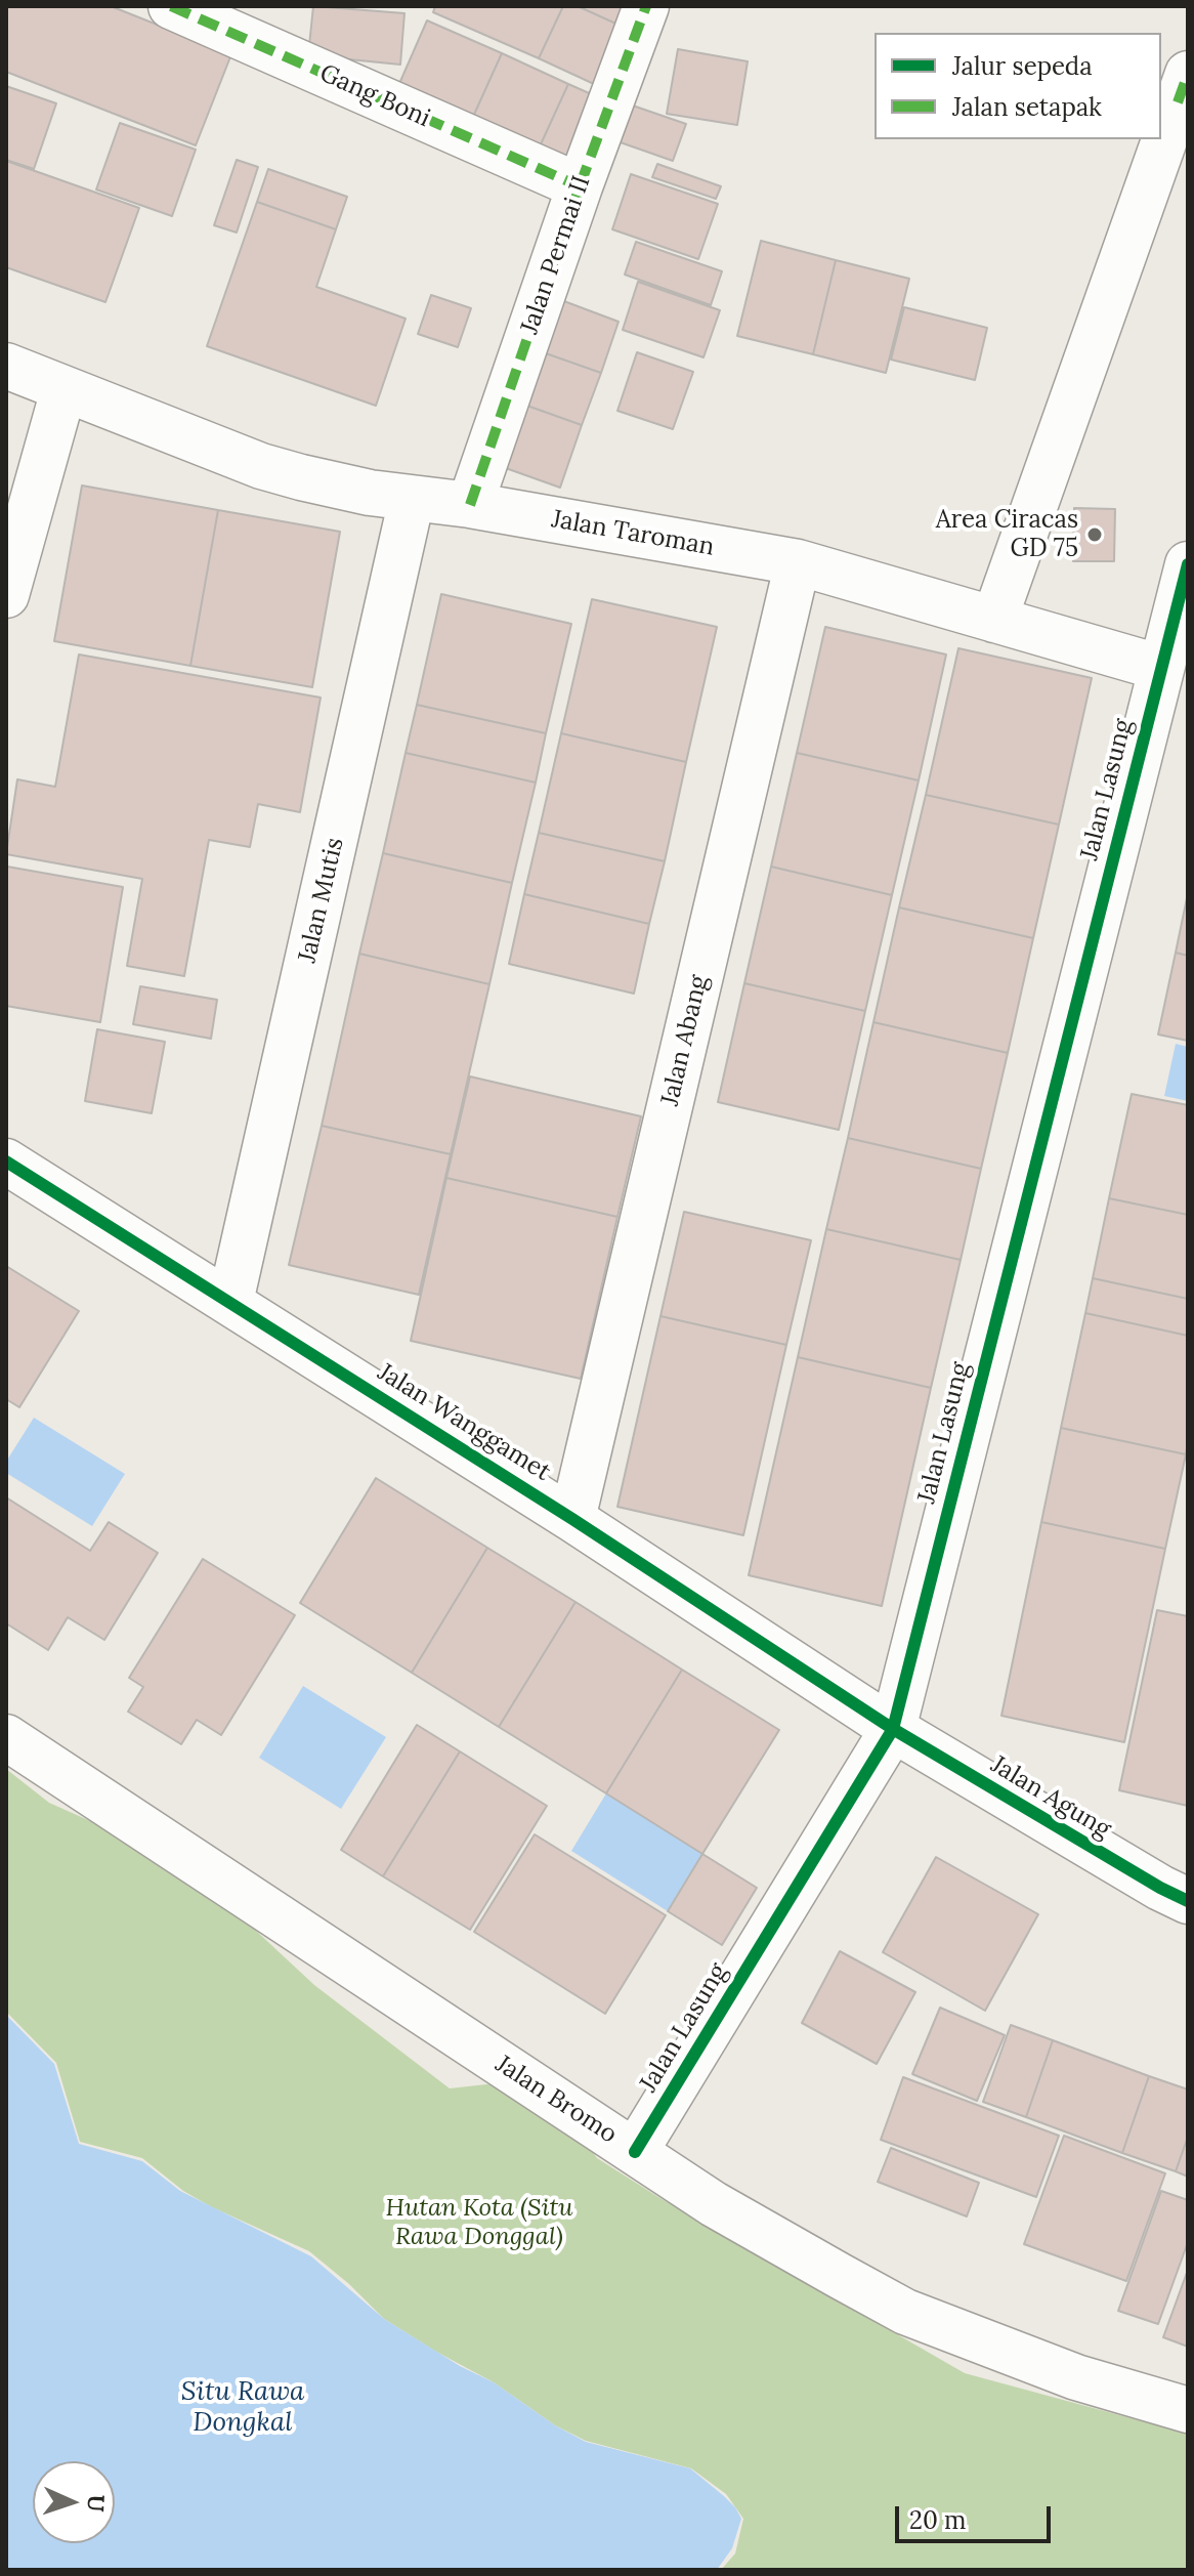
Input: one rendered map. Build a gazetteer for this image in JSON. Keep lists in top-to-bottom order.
{
  "streets": {
    "street": [
      "Gang Boni",
      "Jalan Permai II",
      "Jalan Taroman",
      "Jalan Lasung",
      "Jalan Mutis",
      "Jalan Abang",
      "Jalan Wanggamet",
      "Jalan Agung",
      "Jalan Bromo"
    ]
  },
  "crossings": [
    ["Gang Boni", "Jalan Permai II"],
    ["Jalan Permai II", "Jalan Taroman"],
    ["Jalan Taroman", "Jalan Lasung"],
    ["Jalan Taroman", "Jalan Mutis"],
    ["Jalan Taroman", "Jalan Abang"],
    ["Jalan Lasung", "Jalan Wanggamet"],
    ["Jalan Lasung", "Jalan Agung"],
    ["Jalan Lasung", "Jalan Bromo"],
    ["Jalan Mutis", "Jalan Wanggamet"],
    ["Jalan Abang", "Jalan Wanggamet"],
    ["Jalan Wanggamet", "Jalan Agung"]
  ],
  "water": ["Situ Rawa Dongkal"],
  "parks": ["Hutan Kota (Situ Rawa Donggal)"],
  "places": ["Area Ciracas GD 75"],
  "legend": ["Jalur sepeda", "Jalan setapak"],
  "scale_bar": "20 m",
  "north": "right"
}
